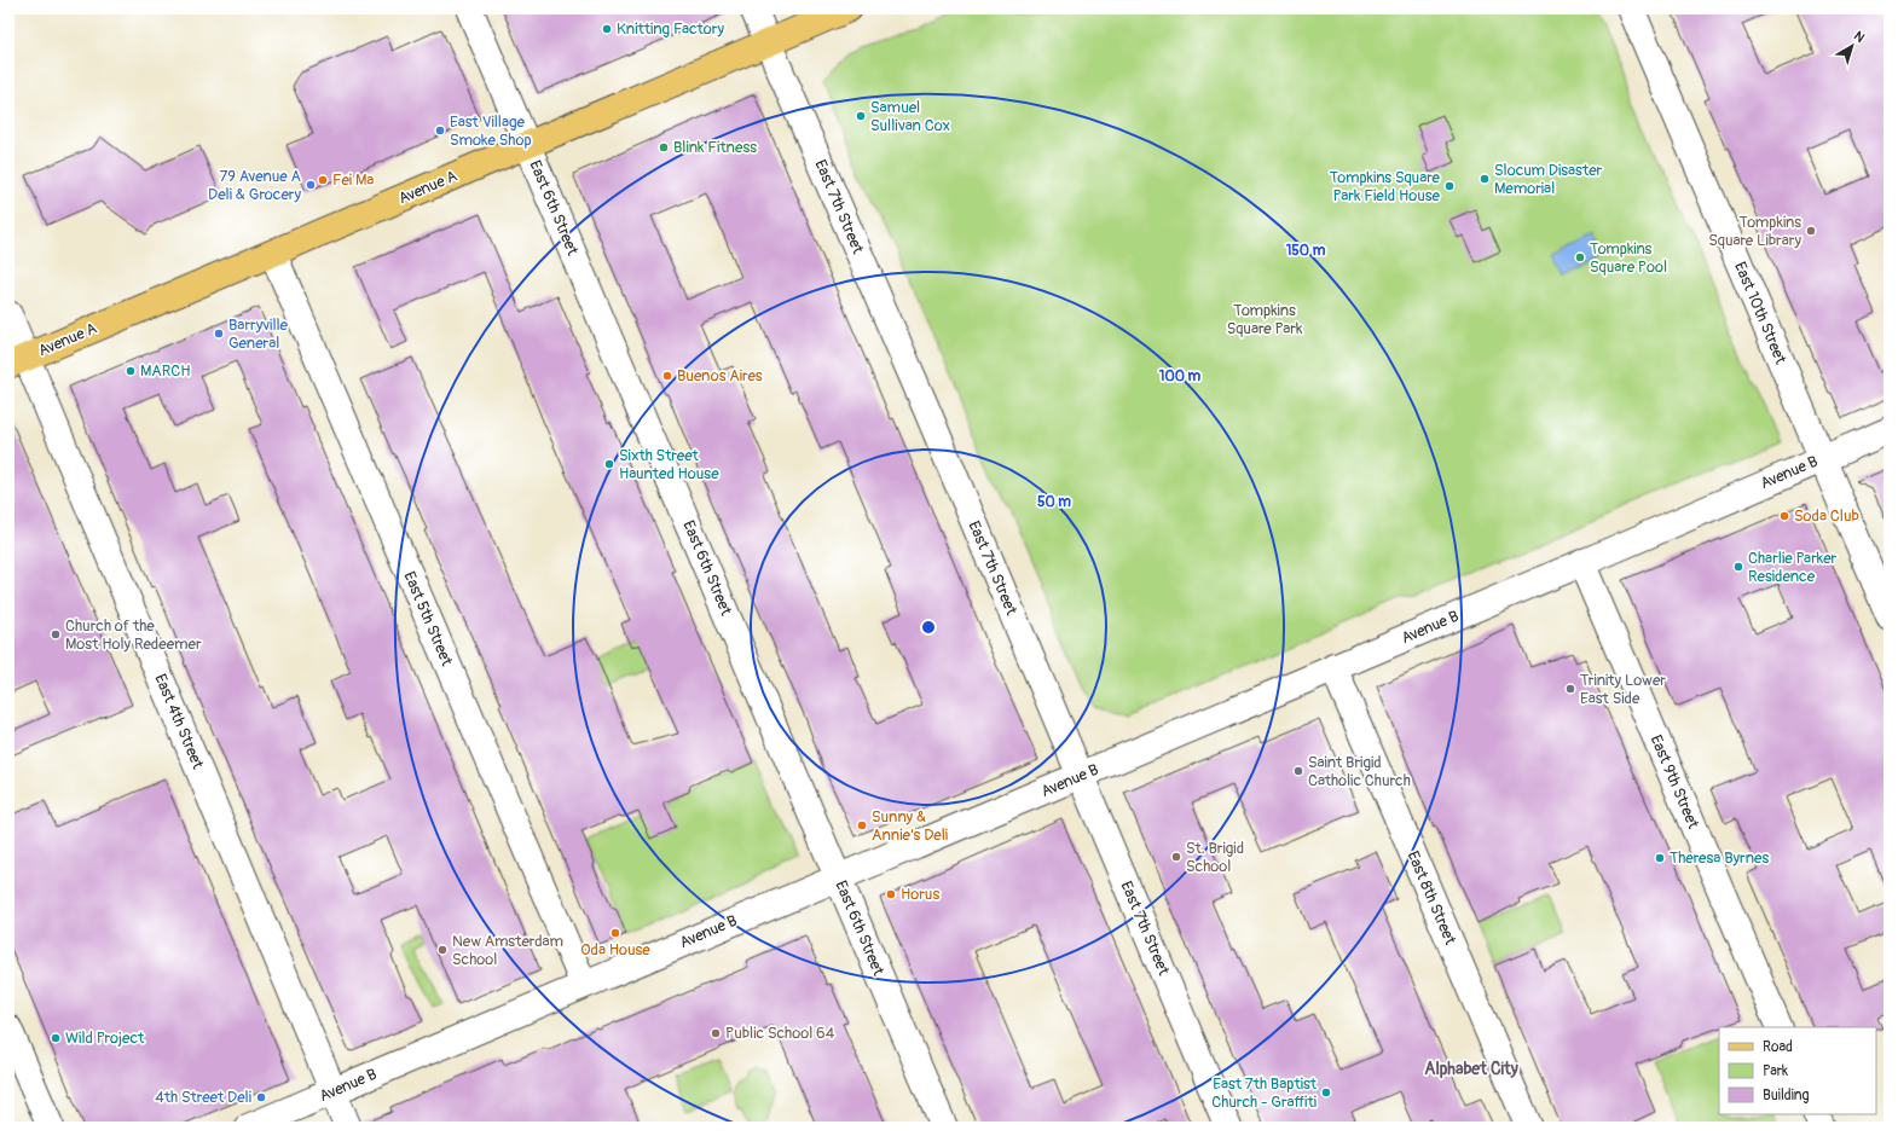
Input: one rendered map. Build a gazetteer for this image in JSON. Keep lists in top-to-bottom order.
{
  "streets": {
    "main road": ["Avenue A"],
    "street": [
      "East 7th Street",
      "East 6th Street",
      "East 10th Street",
      "Avenue B",
      "East 5th Street",
      "East 4th Street",
      "East 9th Street",
      "East 8th Street"
    ]
  },
  "crossings": [
    ["Avenue A", "East 7th Street"],
    ["Avenue A", "East 6th Street"],
    ["Avenue A", "East 5th Street"],
    ["Avenue A", "East 4th Street"],
    ["East 7th Street", "Avenue B"],
    ["East 6th Street", "Avenue B"],
    ["East 10th Street", "Avenue B"],
    ["Avenue B", "East 5th Street"],
    ["Avenue B", "East 4th Street"],
    ["Avenue B", "East 9th Street"],
    ["Avenue B", "East 8th Street"]
  ],
  "districts": ["Alphabet City"],
  "parks": ["Tompkins Square Park"],
  "places": [
    "Knitting Factory",
    "Samuel Sullivan Cox",
    "East Village Smoke Shop",
    "Blink Fitness",
    "Slocum Disaster Memorial",
    "Fei Ma",
    "79 Avenue A Deli & Grocery",
    "Tompkins Square Park Field House",
    "Tompkins Square Library",
    "Tompkins Square Pool",
    "Barryville General",
    "MARCH",
    "Buenos Aires",
    "Sixth Street Haunted House",
    "Soda Club",
    "Charlie Parker Residence",
    "Church of the Most Holy Redeemer",
    "Trinity Lower East Side",
    "Saint Brigid Catholic Church",
    "Sunny & Annie’s Deli",
    "St. Brigid School",
    "Theresa Byrnes",
    "Horus",
    "Oda House",
    "New Amsterdam School",
    "Public School 64",
    "Wild Project",
    "East 7th Baptist Church - Graffiti",
    "4th Street Deli"
  ],
  "legend": ["Road", "Park", "Building"],
  "north": "top right",
  "rings": ["150 m", "100 m", "50 m"]
}
